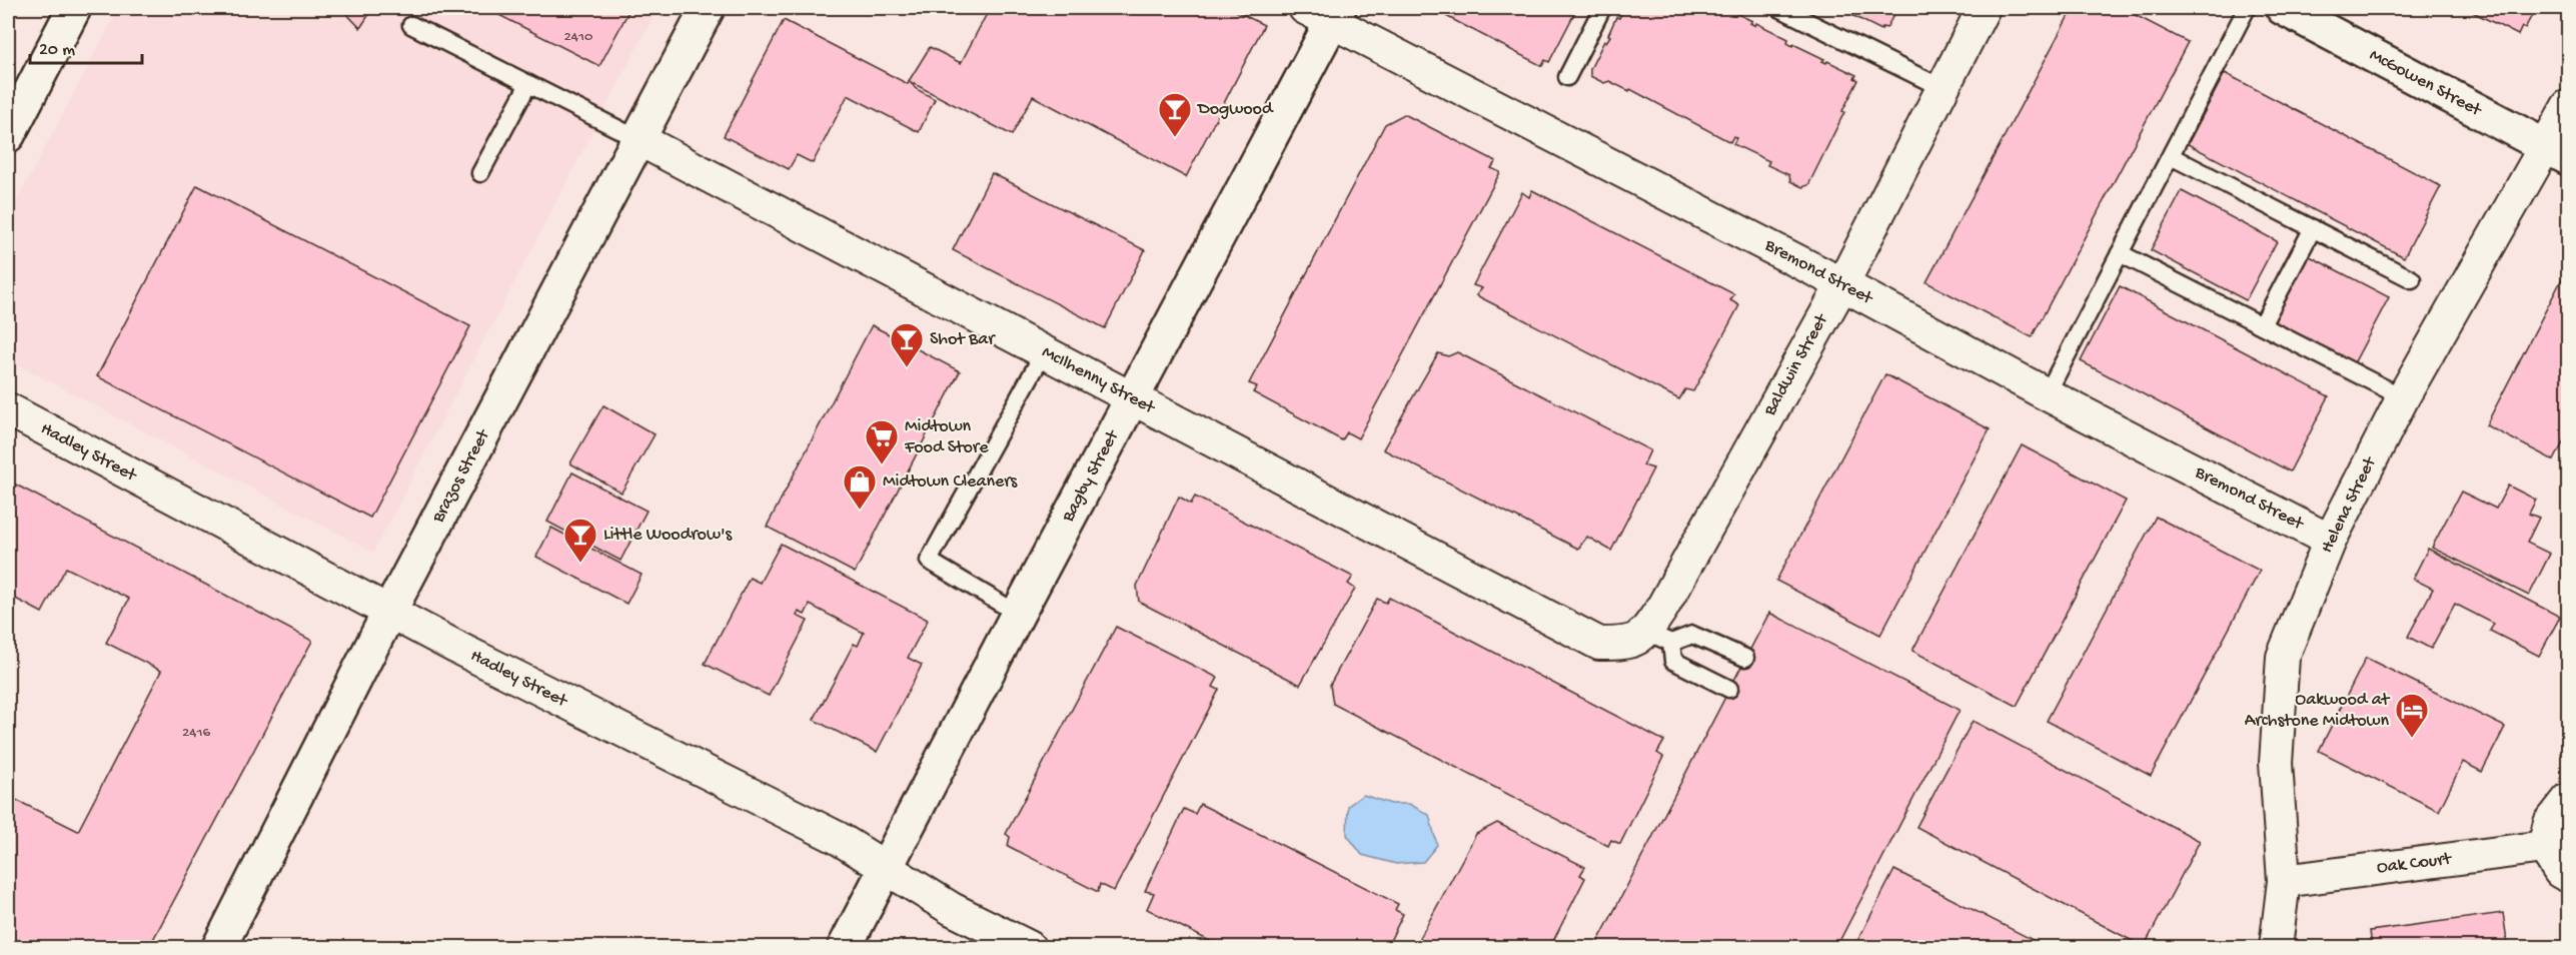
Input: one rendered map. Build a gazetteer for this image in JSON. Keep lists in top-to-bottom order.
{
  "streets": {
    "main road": ["McGowen Street", "Brazos Street", "Bagby Street"],
    "street": [
      "Bremond Street",
      "Baldwin Street",
      "McIlhenny Street",
      "Hadley Street",
      "Helena Street",
      "Oak Court"
    ]
  },
  "crossings": [
    ["McGowen Street", "Helena Street"],
    ["Bremond Street", "Baldwin Street"],
    ["Bremond Street", "Bagby Street"],
    ["Bremond Street", "Helena Street"],
    ["Baldwin Street", "McIlhenny Street"],
    ["McIlhenny Street", "Brazos Street"],
    ["McIlhenny Street", "Bagby Street"],
    ["Hadley Street", "Brazos Street"],
    ["Hadley Street", "Bagby Street"],
    ["Helena Street", "Oak Court"]
  ],
  "places": {
    "bar": ["Dogwood", "Shot Bar", "Little Woodrow's"],
    "supermarket": ["Midtown Food Store"],
    "shop": ["Midtown Cleaners"],
    "hotel": ["Oakwood at Archstone Midtown"]
  },
  "house_numbers": ["2410", "2416"],
  "scale_bar": "20 m"
}
